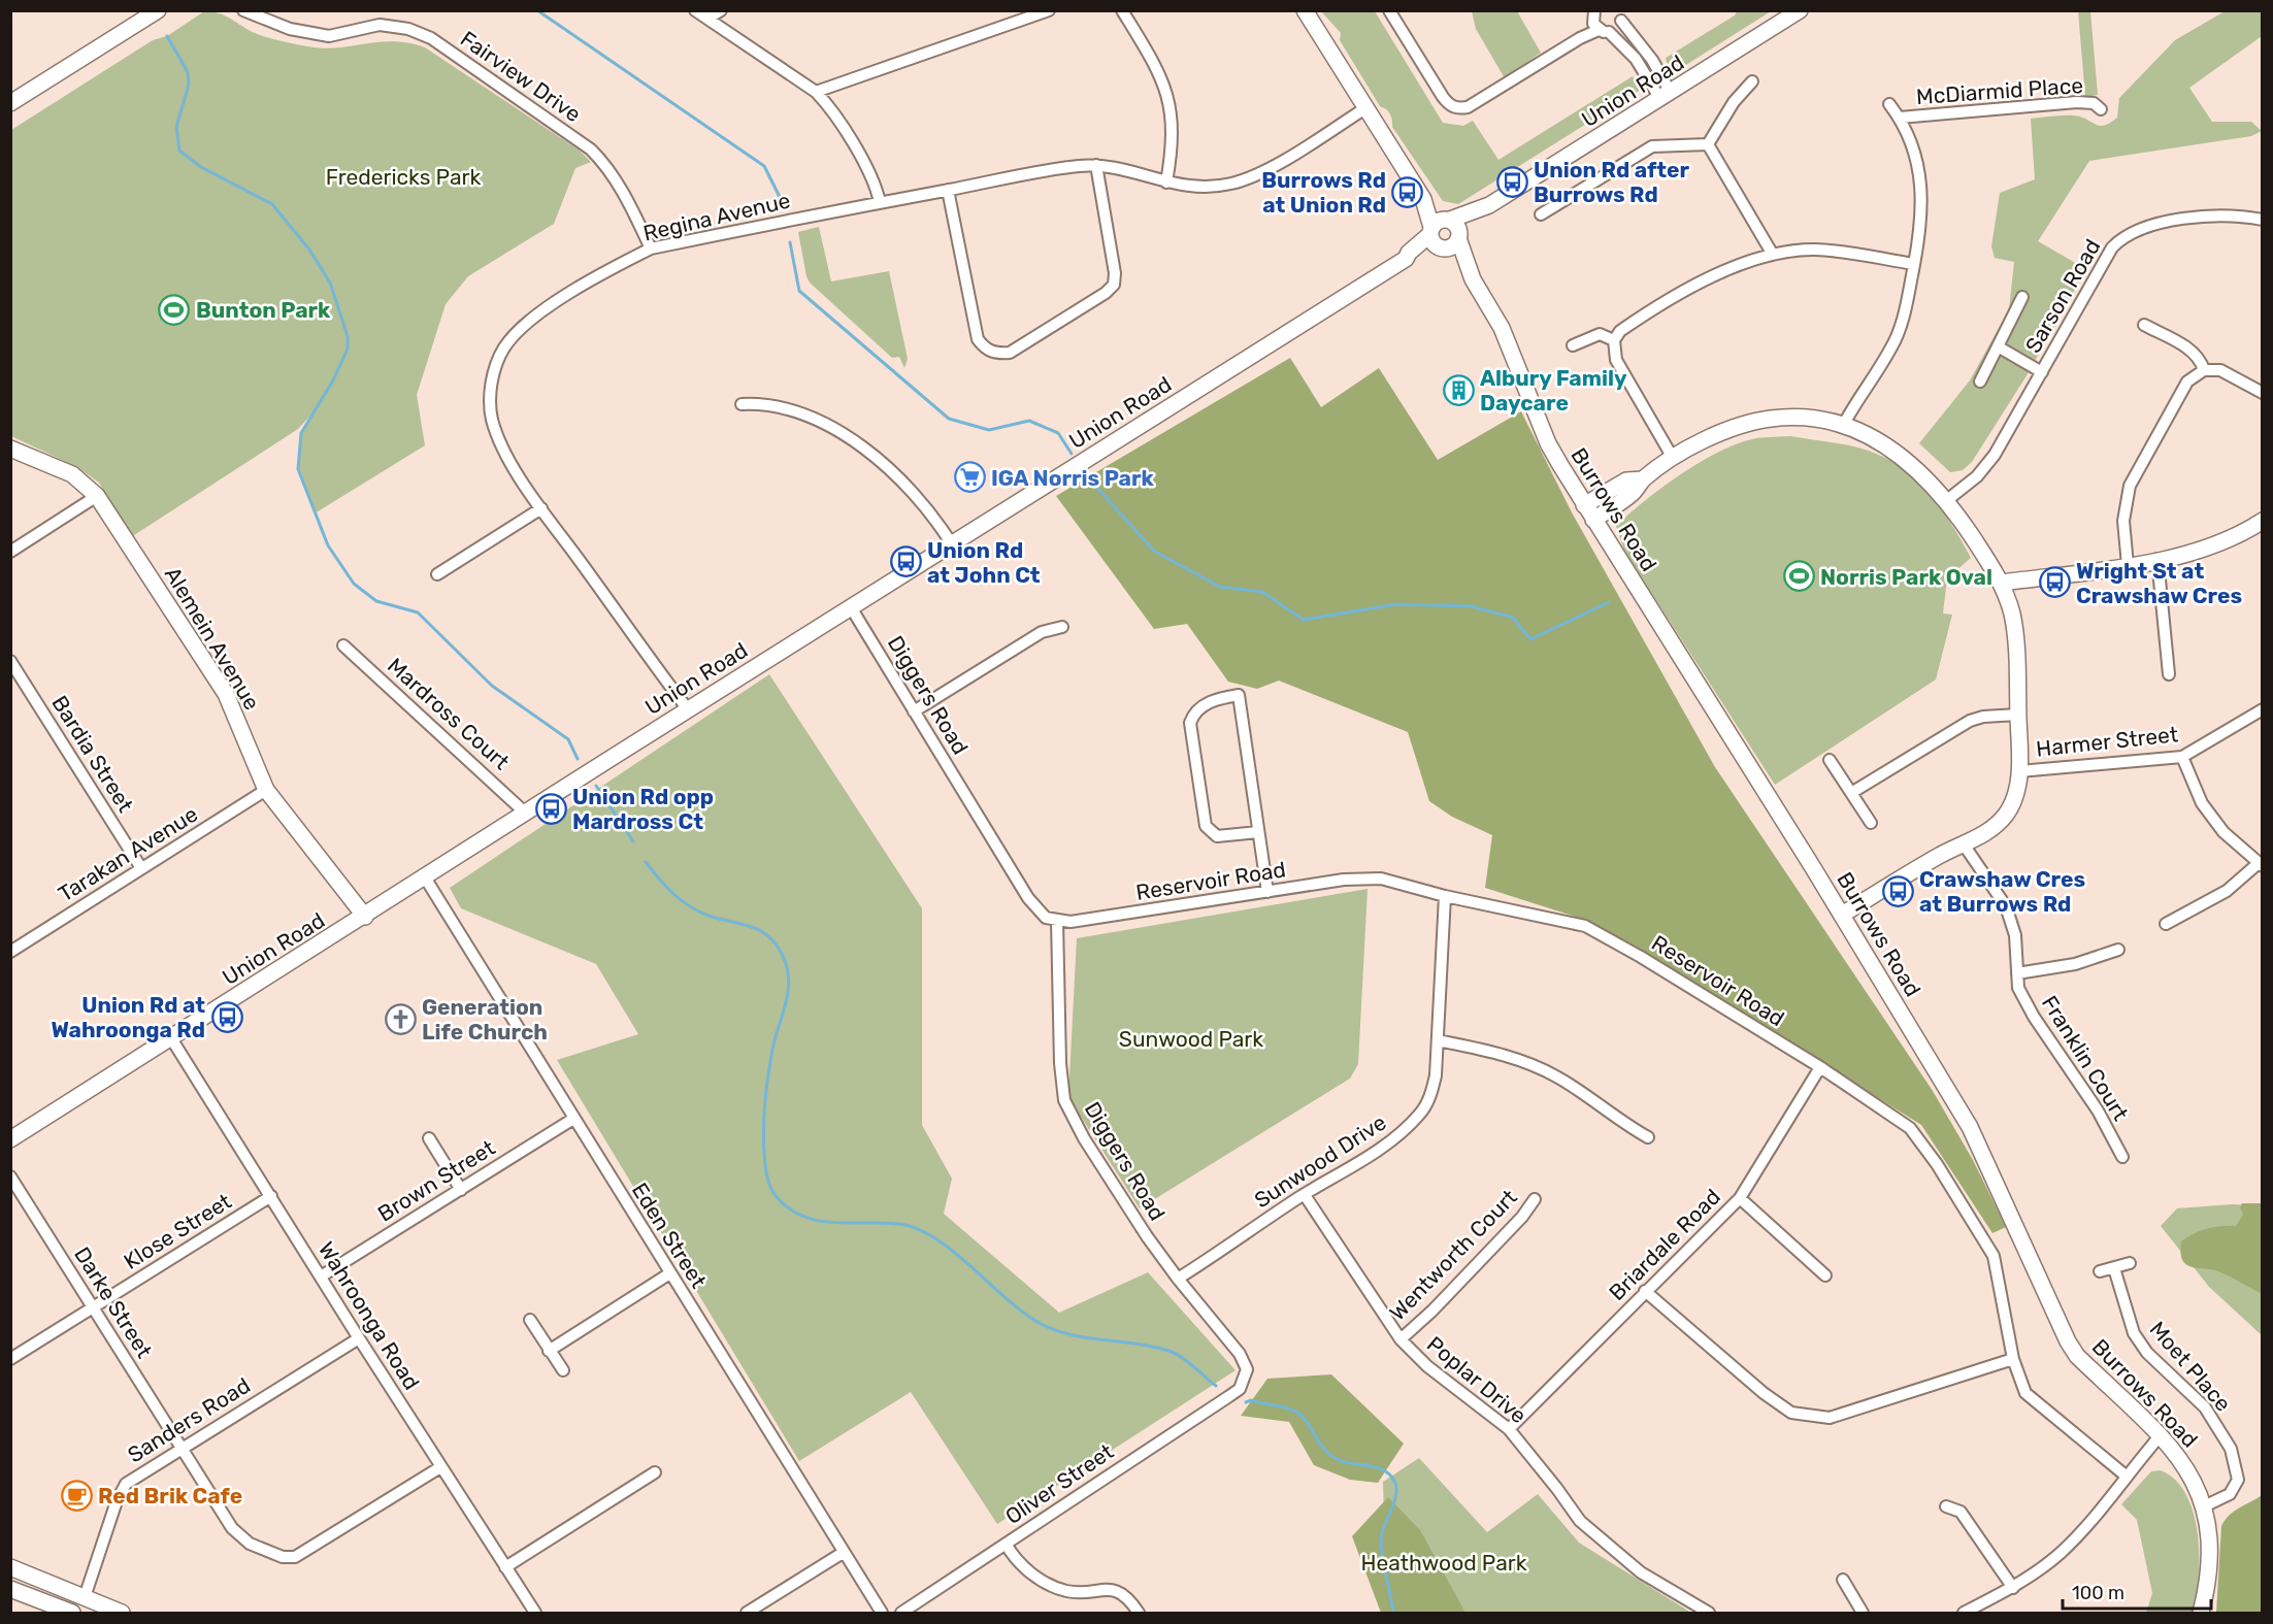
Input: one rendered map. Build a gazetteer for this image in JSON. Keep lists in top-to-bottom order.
{
  "streets": {
    "main road": ["Union Road", "Burrows Road", "Alemein Avenue"],
    "street": [
      "Fairview Drive",
      "McDiarmid Place",
      "Regina Avenue",
      "Sarson Road",
      "Diggers Road",
      "Mardross Court",
      "Harmer Street",
      "Bardia Street",
      "Tarakan Avenue",
      "Reservoir Road",
      "Franklin Court",
      "Sunwood Drive",
      "Brown Street",
      "Klose Street",
      "Eden Street",
      "Briardale Road",
      "Wentworth Court",
      "Darke Street",
      "Wahroonga Road",
      "Moet Place",
      "Poplar Drive",
      "Sanders Road",
      "Oliver Street"
    ]
  },
  "crossings": [
    ["Fairview Drive", "Regina Avenue"],
    ["Union Road", "Regina Avenue"],
    ["Union Road", "Burrows Road"],
    ["Union Road", "Alemein Avenue"],
    ["Union Road", "Diggers Road"],
    ["Union Road", "Mardross Court"],
    ["Union Road", "Eden Street"],
    ["Union Road", "Wahroonga Road"],
    ["Regina Avenue", "Burrows Road"],
    ["Burrows Road", "Moet Place"],
    ["Alemein Avenue", "Tarakan Avenue"],
    ["Diggers Road", "Reservoir Road"],
    ["Diggers Road", "Sunwood Drive"],
    ["Diggers Road", "Oliver Street"],
    ["Bardia Street", "Tarakan Avenue"],
    ["Reservoir Road", "Sunwood Drive"],
    ["Reservoir Road", "Briardale Road"],
    ["Sunwood Drive", "Poplar Drive"],
    ["Brown Street", "Eden Street"],
    ["Brown Street", "Wahroonga Road"],
    ["Klose Street", "Darke Street"],
    ["Klose Street", "Wahroonga Road"],
    ["Briardale Road", "Poplar Drive"],
    ["Wentworth Court", "Poplar Drive"],
    ["Darke Street", "Wahroonga Road"],
    ["Darke Street", "Sanders Road"],
    ["Wahroonga Road", "Sanders Road"]
  ],
  "parks": ["Fredericks Park", "Sunwood Park", "Heathwood Park"],
  "places": {
    "bus stop": [
      "Union Rd after Burrows Rd",
      "Burrows Rd at Union Rd",
      "Union Rd at John Ct",
      "Wright St at Crawshaw Cres",
      "Union Rd opp Mardross Ct",
      "Crawshaw Cres at Burrows Rd",
      "Union Rd at Wahroonga Rd"
    ],
    "sports": ["Bunton Park", "Norris Park Oval"],
    "building": ["Albury Family Daycare"],
    "supermarket": ["IGA Norris Park"],
    "church": ["Generation Life Church"],
    "cafe": ["Red Brik Cafe"]
  },
  "scale_bar": "100 m"
}
